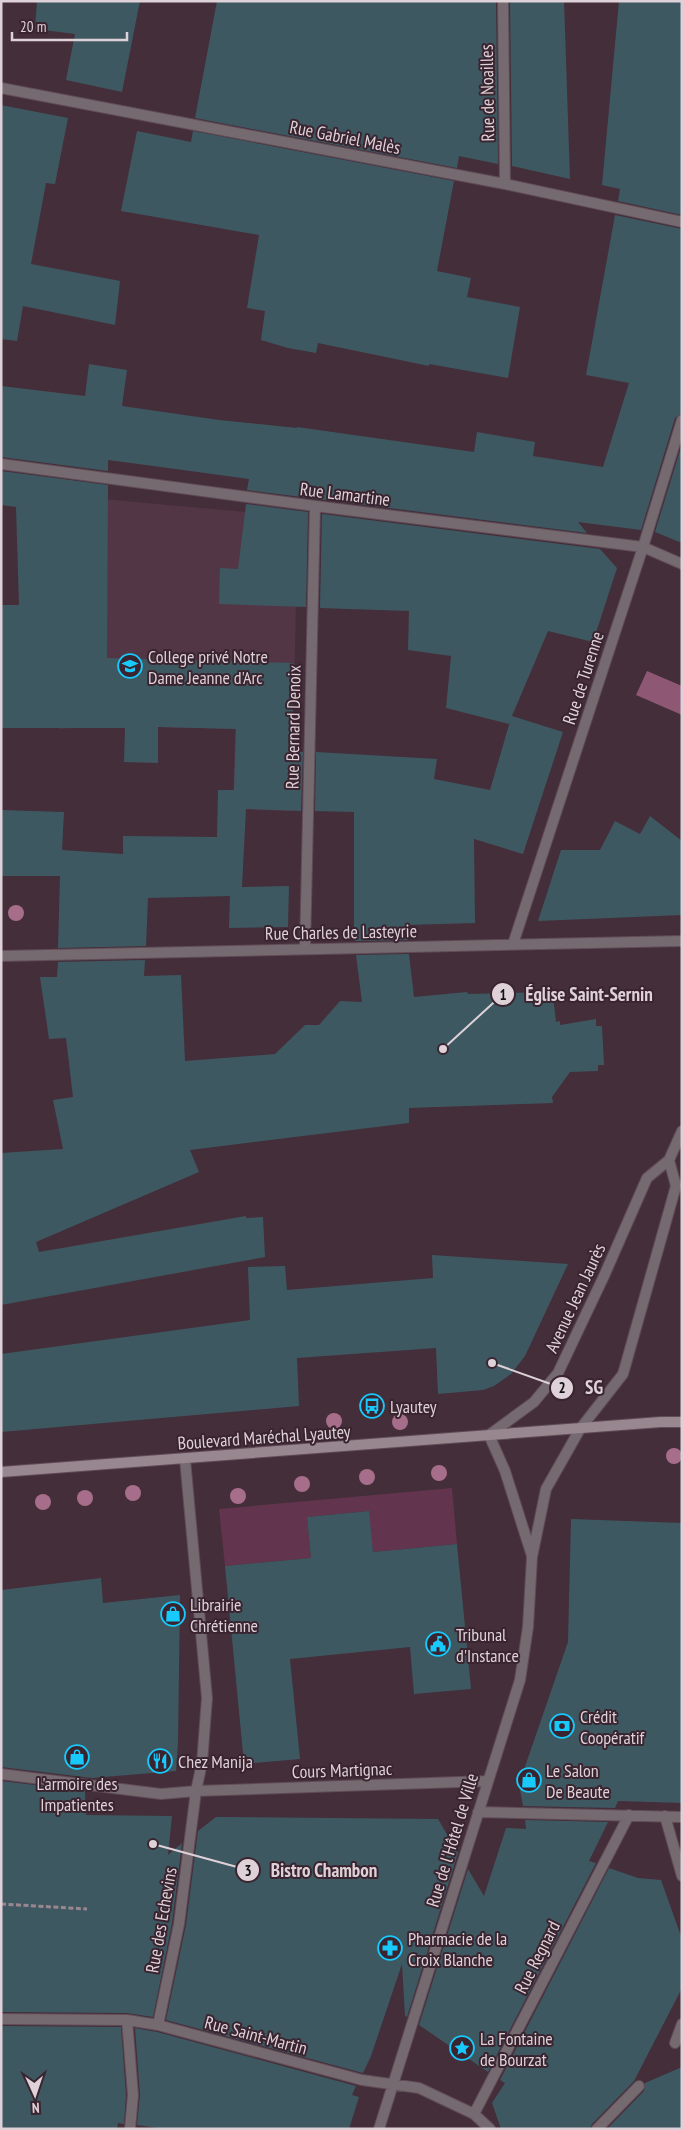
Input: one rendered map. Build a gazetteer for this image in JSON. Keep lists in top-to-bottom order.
{
  "streets": {
    "main road": ["Boulevard Maréchal Lyautey"],
    "street": [
      "Rue de Noailles",
      "Rue Gabriel Malès",
      "Rue Lamartine",
      "Rue de Turenne",
      "Rue Bernard Denoix",
      "Rue Charles de Lasteyrie",
      "Avenue Jean Jaurès",
      "Cours Martignac",
      "Rue de l'Hôtel de Ville",
      "Rue des Echevins",
      "Rue Regnard",
      "Rue Saint-Martin"
    ]
  },
  "crossings": [
    ["Rue de Noailles", "Rue Gabriel Malès"],
    ["Rue Lamartine", "Rue de Turenne"],
    ["Rue Lamartine", "Rue Bernard Denoix"],
    ["Rue de Turenne", "Rue Charles de Lasteyrie"],
    ["Rue Bernard Denoix", "Rue Charles de Lasteyrie"],
    ["Avenue Jean Jaurès", "Boulevard Maréchal Lyautey"],
    ["Avenue Jean Jaurès", "Rue de l'Hôtel de Ville"],
    ["Boulevard Maréchal Lyautey", "Rue de l'Hôtel de Ville"],
    ["Boulevard Maréchal Lyautey", "Rue des Echevins"],
    ["Cours Martignac", "Rue de l'Hôtel de Ville"],
    ["Cours Martignac", "Rue des Echevins"],
    ["Rue de l'Hôtel de Ville", "Rue Saint-Martin"],
    ["Rue des Echevins", "Rue Saint-Martin"],
    ["Rue Regnard", "Rue Saint-Martin"]
  ],
  "places": {
    "school or university": ["College privé Notre Dame Jeanne d'Arc"],
    "other": ["Église Saint-Sernin", "SG", "Bistro Chambon"],
    "bus stop": ["Lyautey"],
    "shop": ["Librairie Chrétienne", "L'armoire des Impatientes", "Le Salon De Beaute"],
    "public building": ["Tribunal d'Instance"],
    "bank": ["Crédit Coopératif"],
    "restaurant": ["Chez Manija"],
    "pharmacy": ["Pharmacie de la Croix Blanche"],
    "place": ["La Fontaine de Bourzat"]
  },
  "scale_bar": "20 m",
  "north": "bottom"
}
